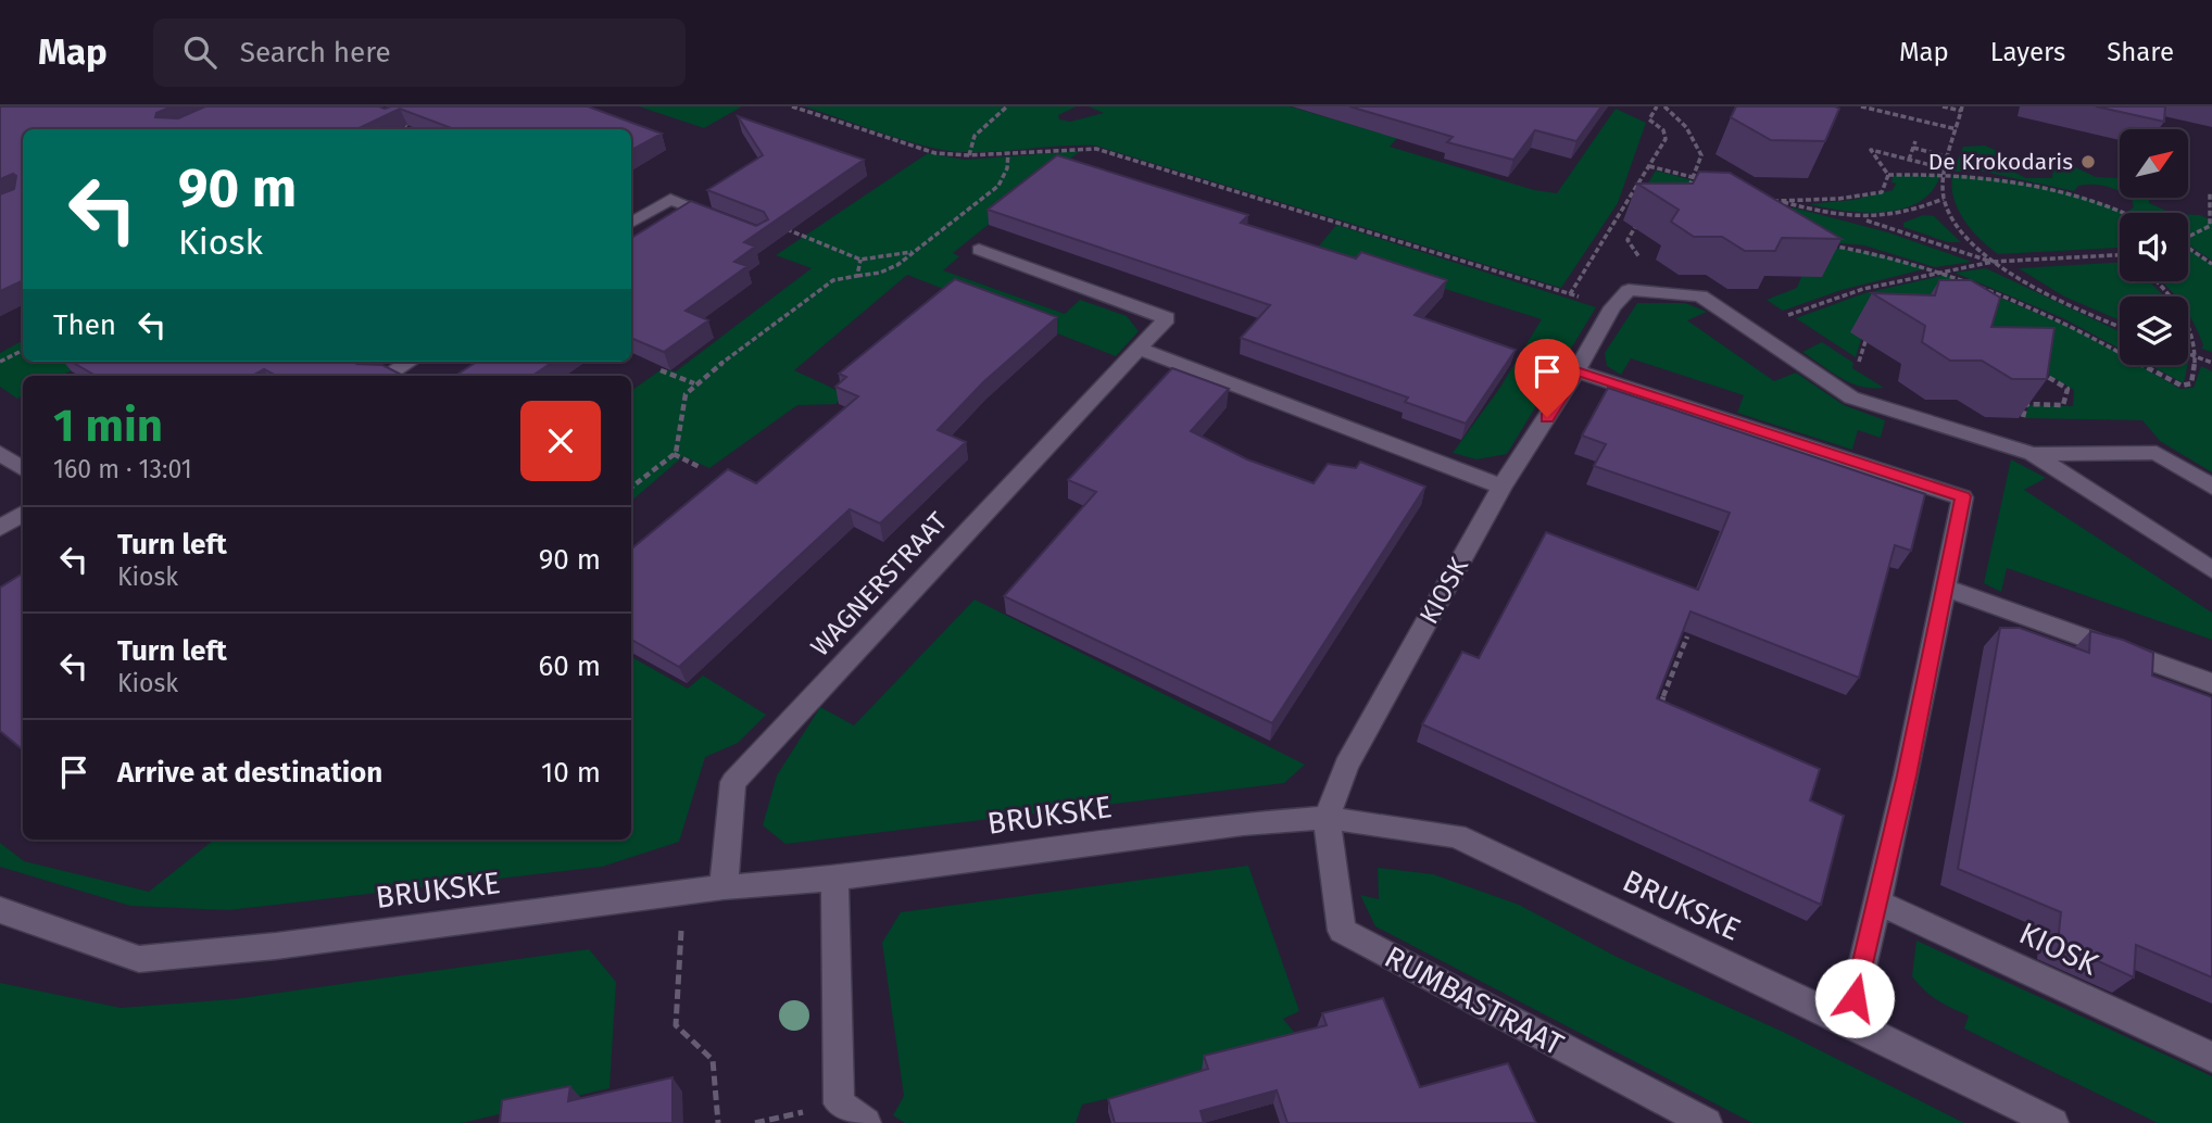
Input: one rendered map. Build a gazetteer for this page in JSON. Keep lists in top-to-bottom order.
{
  "streets": {
    "street": [
      "WAGNERSTRAAT",
      "KIOSK",
      "BRUKSKE",
      "RUMBASTRAAT"
    ]
  },
  "crossings": [
    ["WAGNERSTRAAT", "BRUKSKE"],
    ["KIOSK", "BRUKSKE"],
    ["KIOSK", "RUMBASTRAAT"],
    ["BRUKSKE", "RUMBASTRAAT"]
  ],
  "places": ["De Krokodaris"],
  "north": "top right",
  "page": {
    "header": "Map",
    "search": "Search here",
    "nav": ["Map", "Layers", "Share"],
    "turn": ["90 m", "Kiosk"],
    "then": "Then",
    "heading": ["1 min", "160 m · 13:01"],
    "list": [
      {
        "name": "Turn left",
        "note": "Kiosk",
        "value": "90 m"
      },
      {
        "name": "Turn left",
        "note": "Kiosk",
        "value": "60 m"
      },
      {
        "name": "Arrive at destination",
        "value": "10 m"
      }
    ]
  }
}
